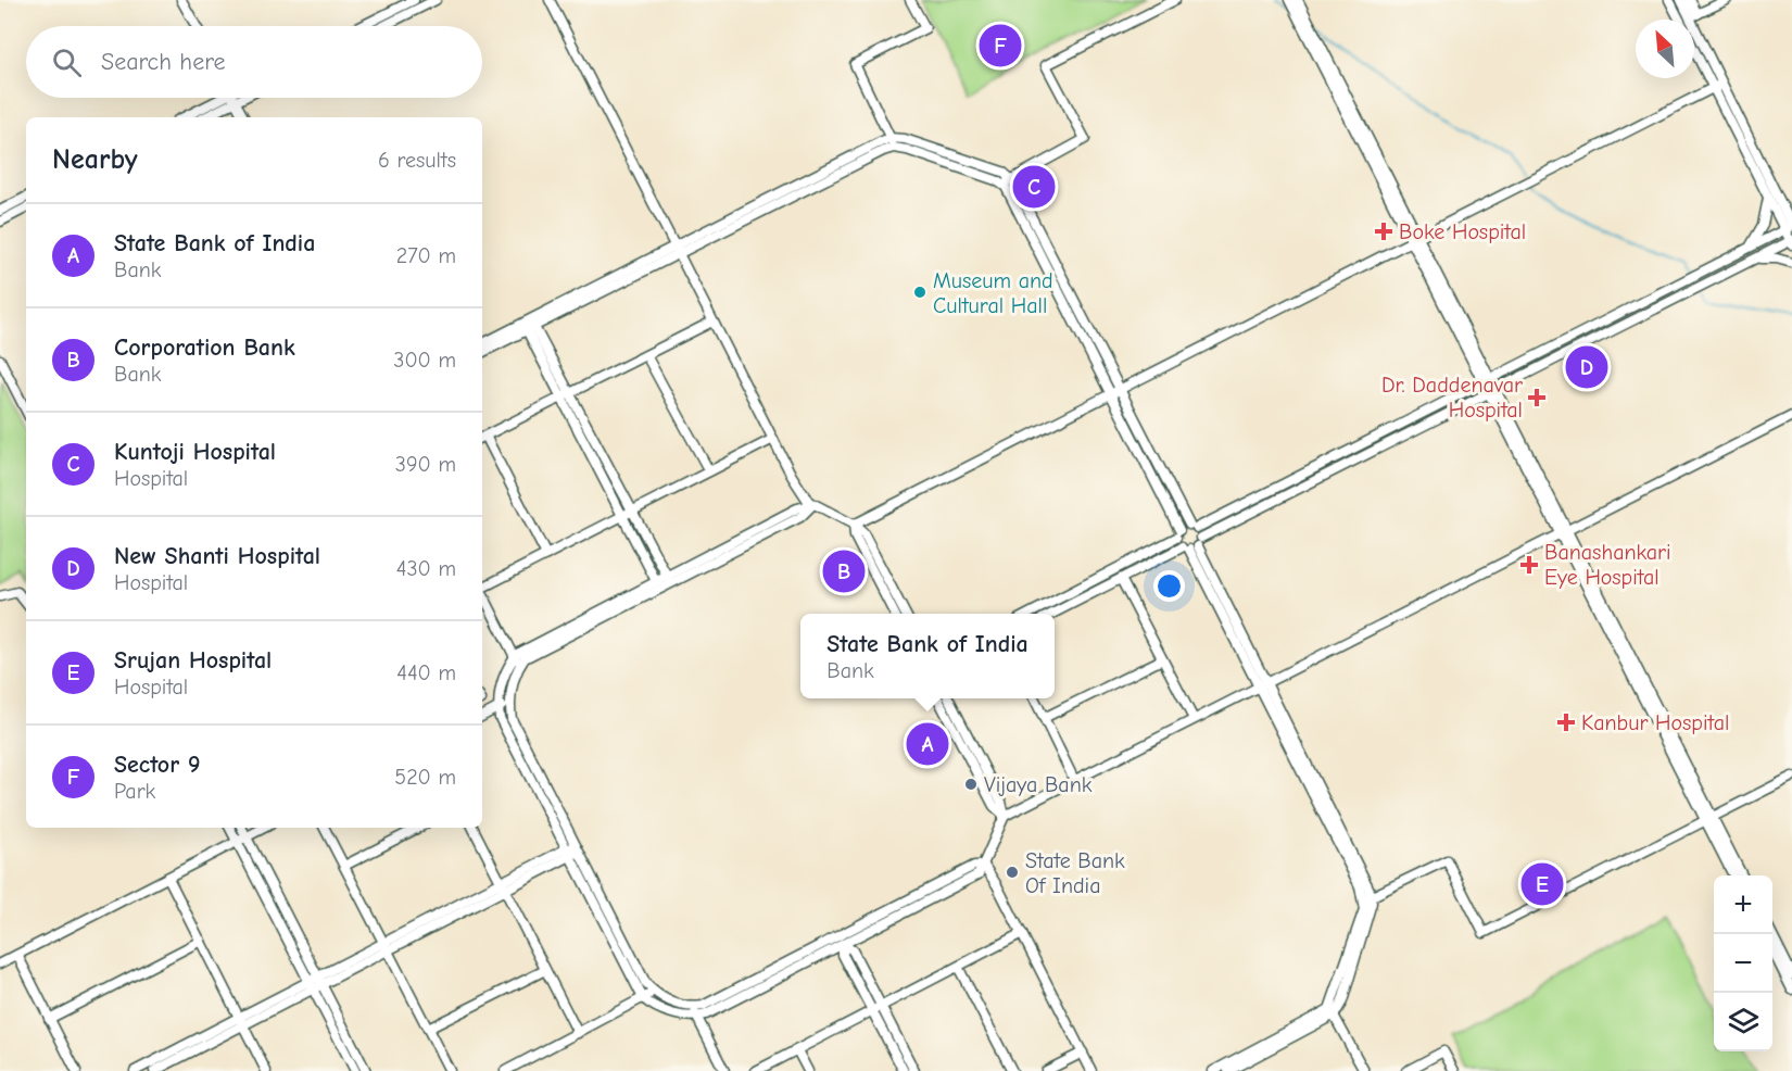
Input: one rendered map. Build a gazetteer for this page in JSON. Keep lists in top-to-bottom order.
{
  "places": {
    "health": [
      "Boke Hospital",
      "Dr. Daddenavar Hospital",
      "Banashankari Eye Hospital",
      "Kanbur Hospital"
    ],
    "other": ["Museum and Cultural Hall", "Vijaya Bank", "State Bank Of India"]
  },
  "north": "top left",
  "page": {
    "pins": [
      "F",
      "C",
      "D",
      "B",
      "A",
      "E"
    ],
    "search": "Search here",
    "heading": ["Nearby", "6 results"],
    "list": [
      {
        "mark": "A",
        "name": "State Bank of India",
        "note": "Bank",
        "value": "270 m"
      },
      {
        "mark": "B",
        "name": "Corporation Bank",
        "note": "Bank",
        "value": "300 m"
      },
      {
        "mark": "C",
        "name": "Kuntoji Hospital",
        "note": "Hospital",
        "value": "390 m"
      },
      {
        "mark": "D",
        "name": "New Shanti Hospital",
        "note": "Hospital",
        "value": "430 m"
      },
      {
        "mark": "E",
        "name": "Srujan Hospital",
        "note": "Hospital",
        "value": "440 m"
      },
      {
        "mark": "F",
        "name": "Sector 9",
        "note": "Park",
        "value": "520 m"
      }
    ],
    "popup": ["State Bank of India", "Bank"],
    "map_buttons": ["+", "−"]
  }
}
